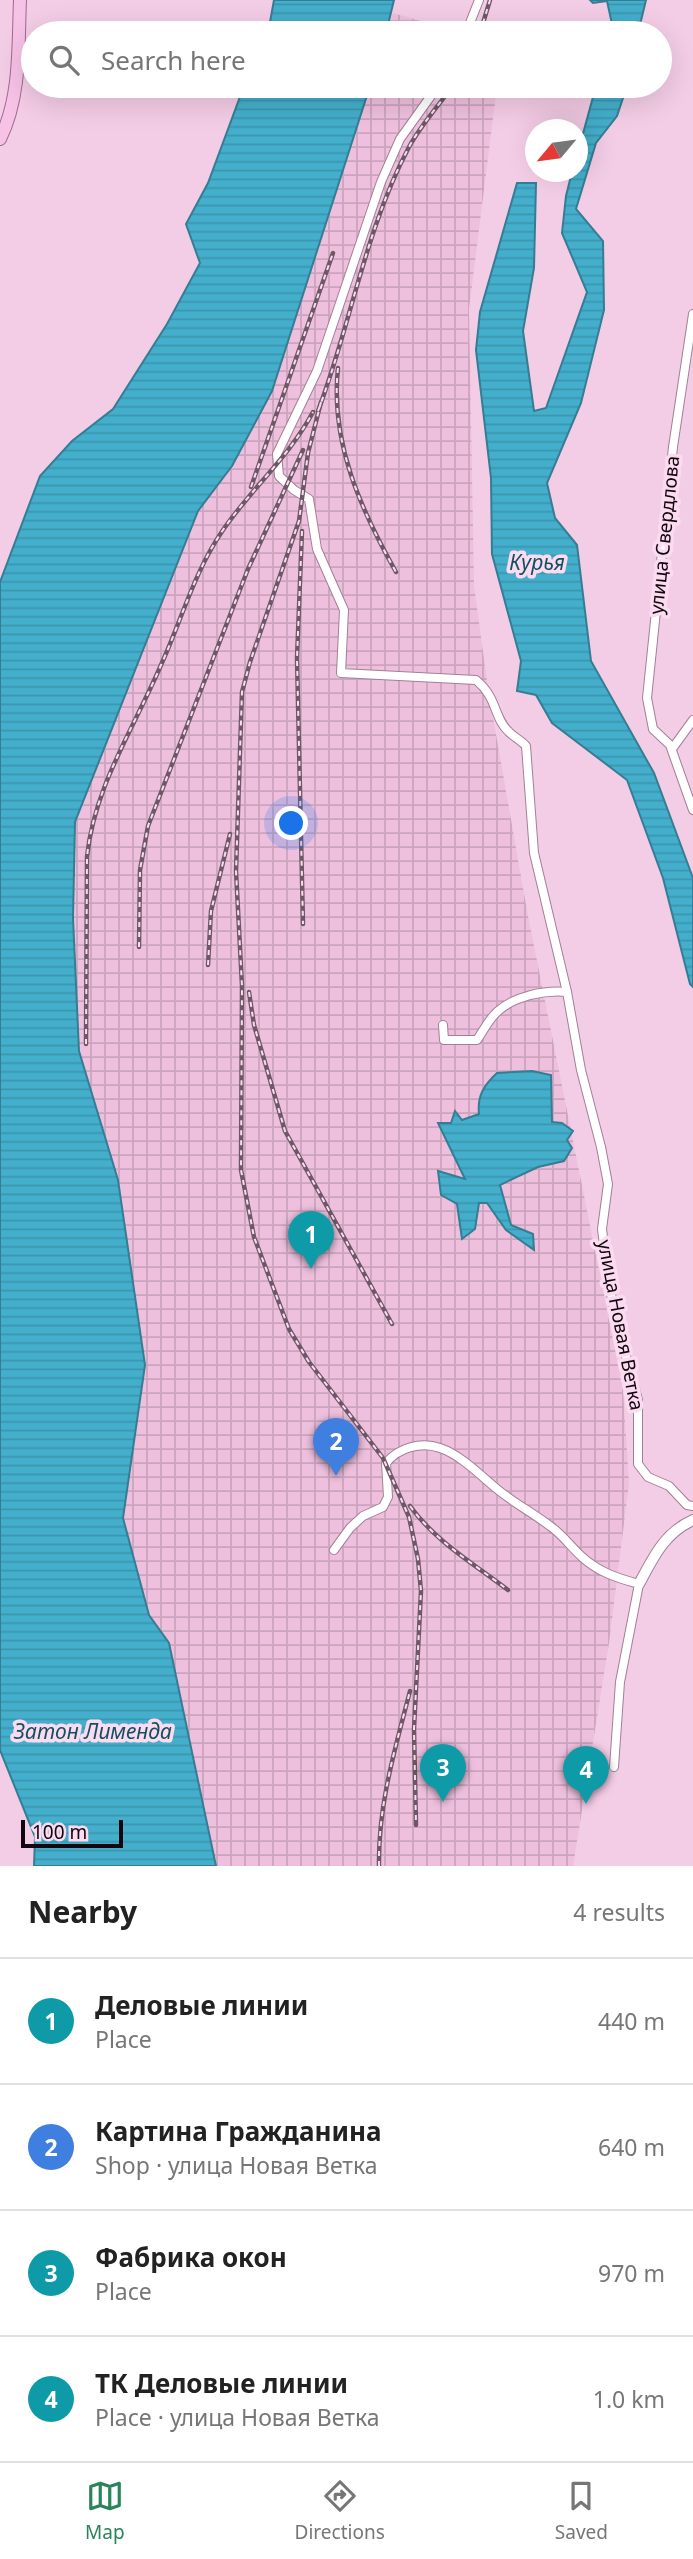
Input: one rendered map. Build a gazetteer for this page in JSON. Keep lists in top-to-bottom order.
{
  "streets": {
    "street": ["улица Свердлова", "улица Новая Ветка"]
  },
  "water": ["Курья", "Затон Лименда"],
  "scale_bar": "100 m",
  "north": "bottom left",
  "page": {
    "search": "Search here",
    "pins": [
      "1",
      "2",
      "3",
      "4"
    ],
    "scale": "100 m",
    "heading": ["Nearby", "4 results"],
    "list": [
      {
        "mark": "1",
        "name": "Деловые линии",
        "note": "Place",
        "value": "440 m"
      },
      {
        "mark": "2",
        "name": "Картина Гражданина",
        "note": "Shop · улица Новая Ветка",
        "value": "640 m"
      },
      {
        "mark": "3",
        "name": "Фабрика окон",
        "note": "Place",
        "value": "970 m"
      },
      {
        "mark": "4",
        "name": "ТК Деловые линии",
        "note": "Place · улица Новая Ветка",
        "value": "1.0 km"
      }
    ],
    "nav": ["Map", "Directions", "Saved"]
  }
}
